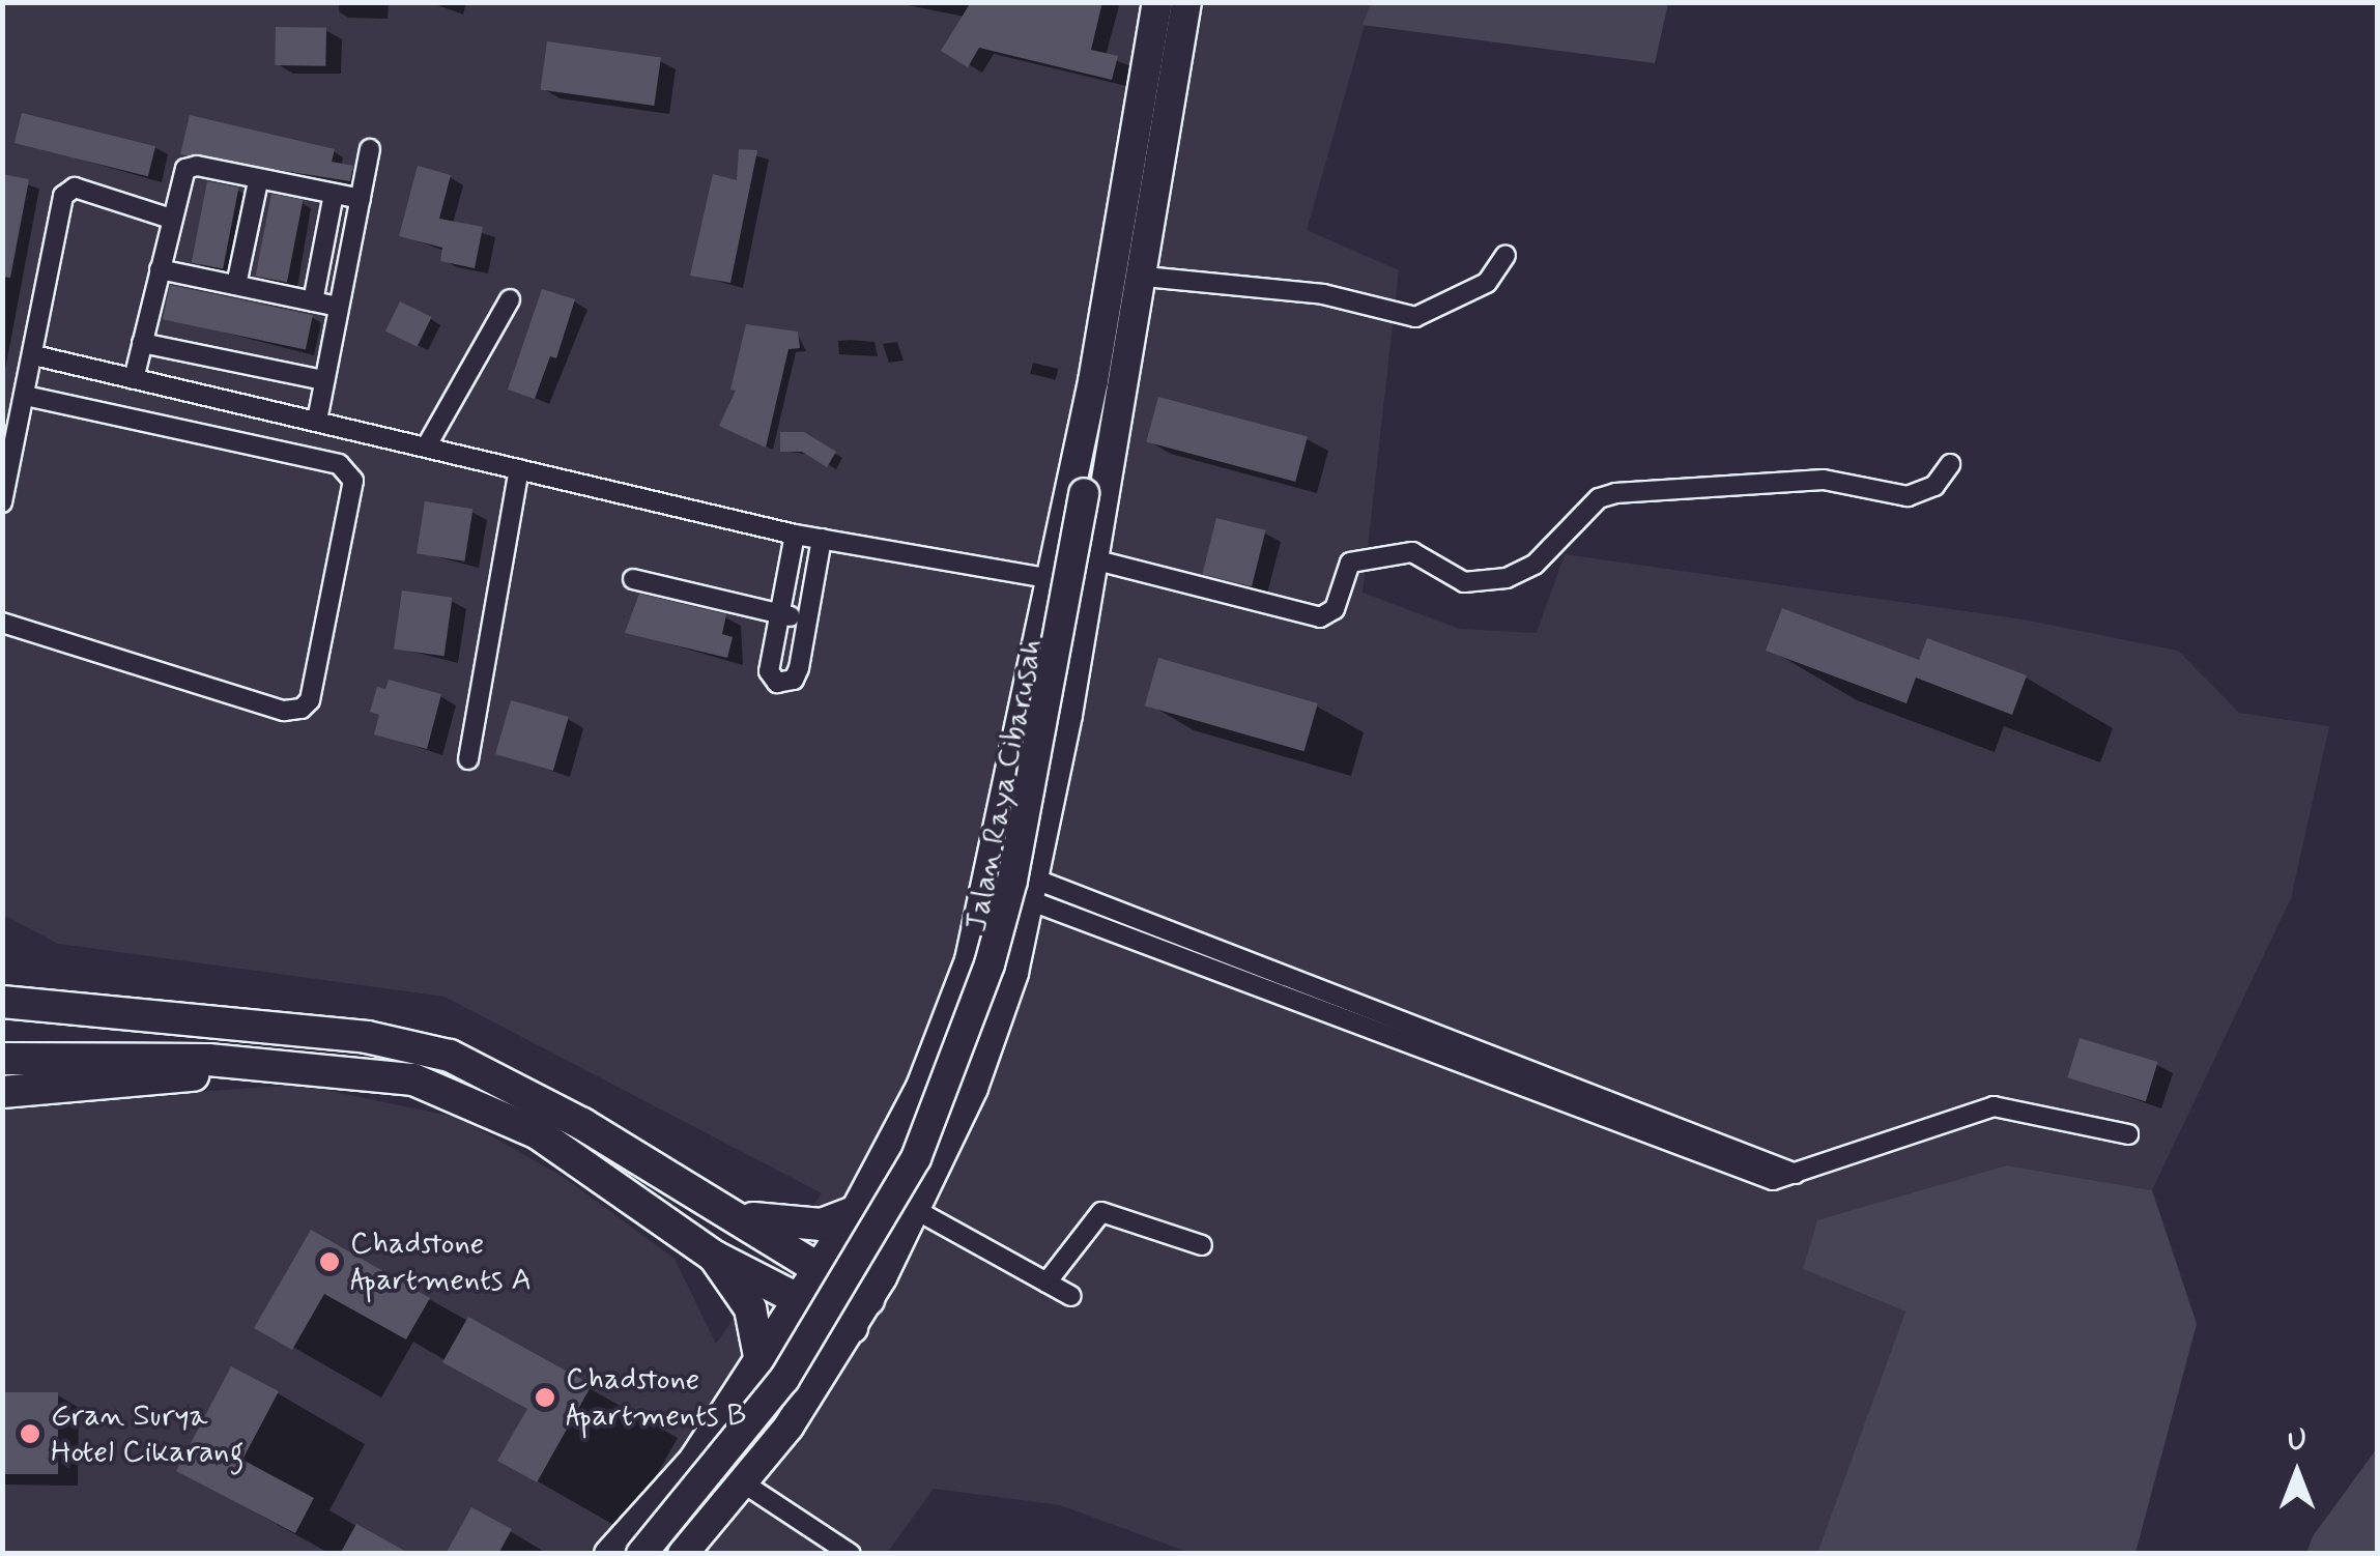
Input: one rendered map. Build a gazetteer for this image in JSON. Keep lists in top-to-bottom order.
{
  "streets": {
    "main road": ["Jalan Raya Cibarusah"]
  },
  "places": ["Chadstone Apartments A", "Chadstone Apartments B", "Gran Surya Hotel Cikarang"],
  "north": "top"
}
